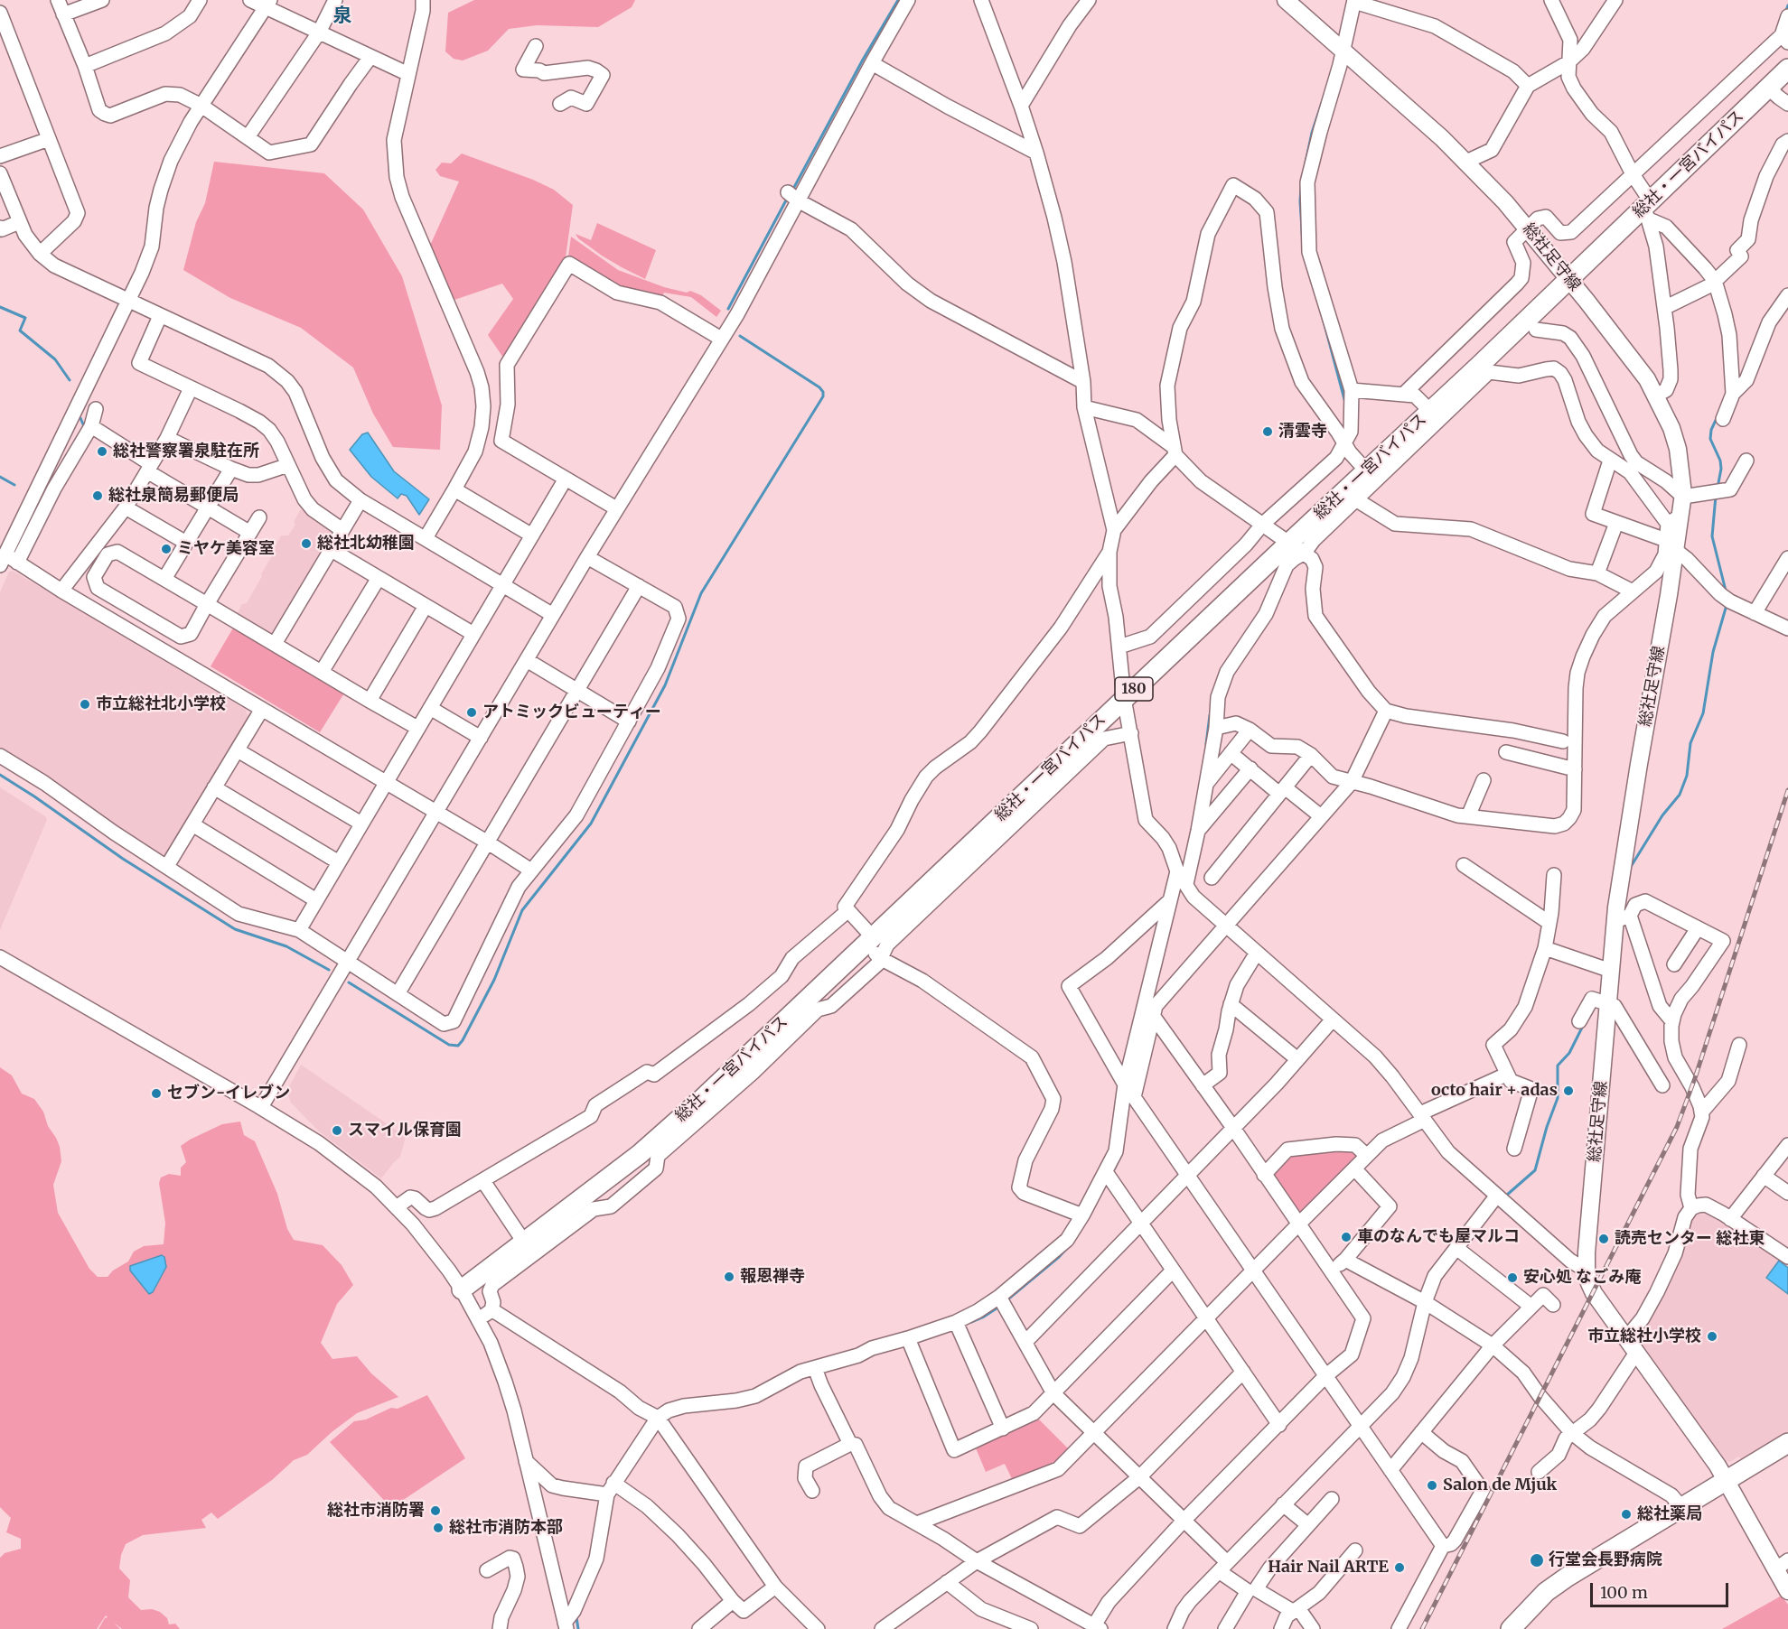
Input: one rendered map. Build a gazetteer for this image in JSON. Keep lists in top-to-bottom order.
{
  "streets": {
    "highway": ["総社・一宮バイパス", "180"],
    "main road": ["総社足守線"]
  },
  "crossings": [
    ["総社・一宮バイパス", "総社足守線"]
  ],
  "districts": ["泉"],
  "places": [
    "清雲寺",
    "総社警察署泉駐在所",
    "総社泉簡易郵便局",
    "総社北幼稚園",
    "ミヤケ美容室",
    "市立総社北小学校",
    "アトミックビューティー",
    "octo hair + adas",
    "セブン-イレブン",
    "スマイル保育園",
    "車のなんでも屋マルコ",
    "読売センター 総社東",
    "報恩禅寺",
    "安心処 なごみ庵",
    "市立総社小学校",
    "Salon de Mjuk",
    "総社市消防署",
    "総社薬局",
    "総社市消防本部",
    "行堂会長野病院",
    "Hair Nail ARTE"
  ],
  "scale_bar": "100 m"
}
